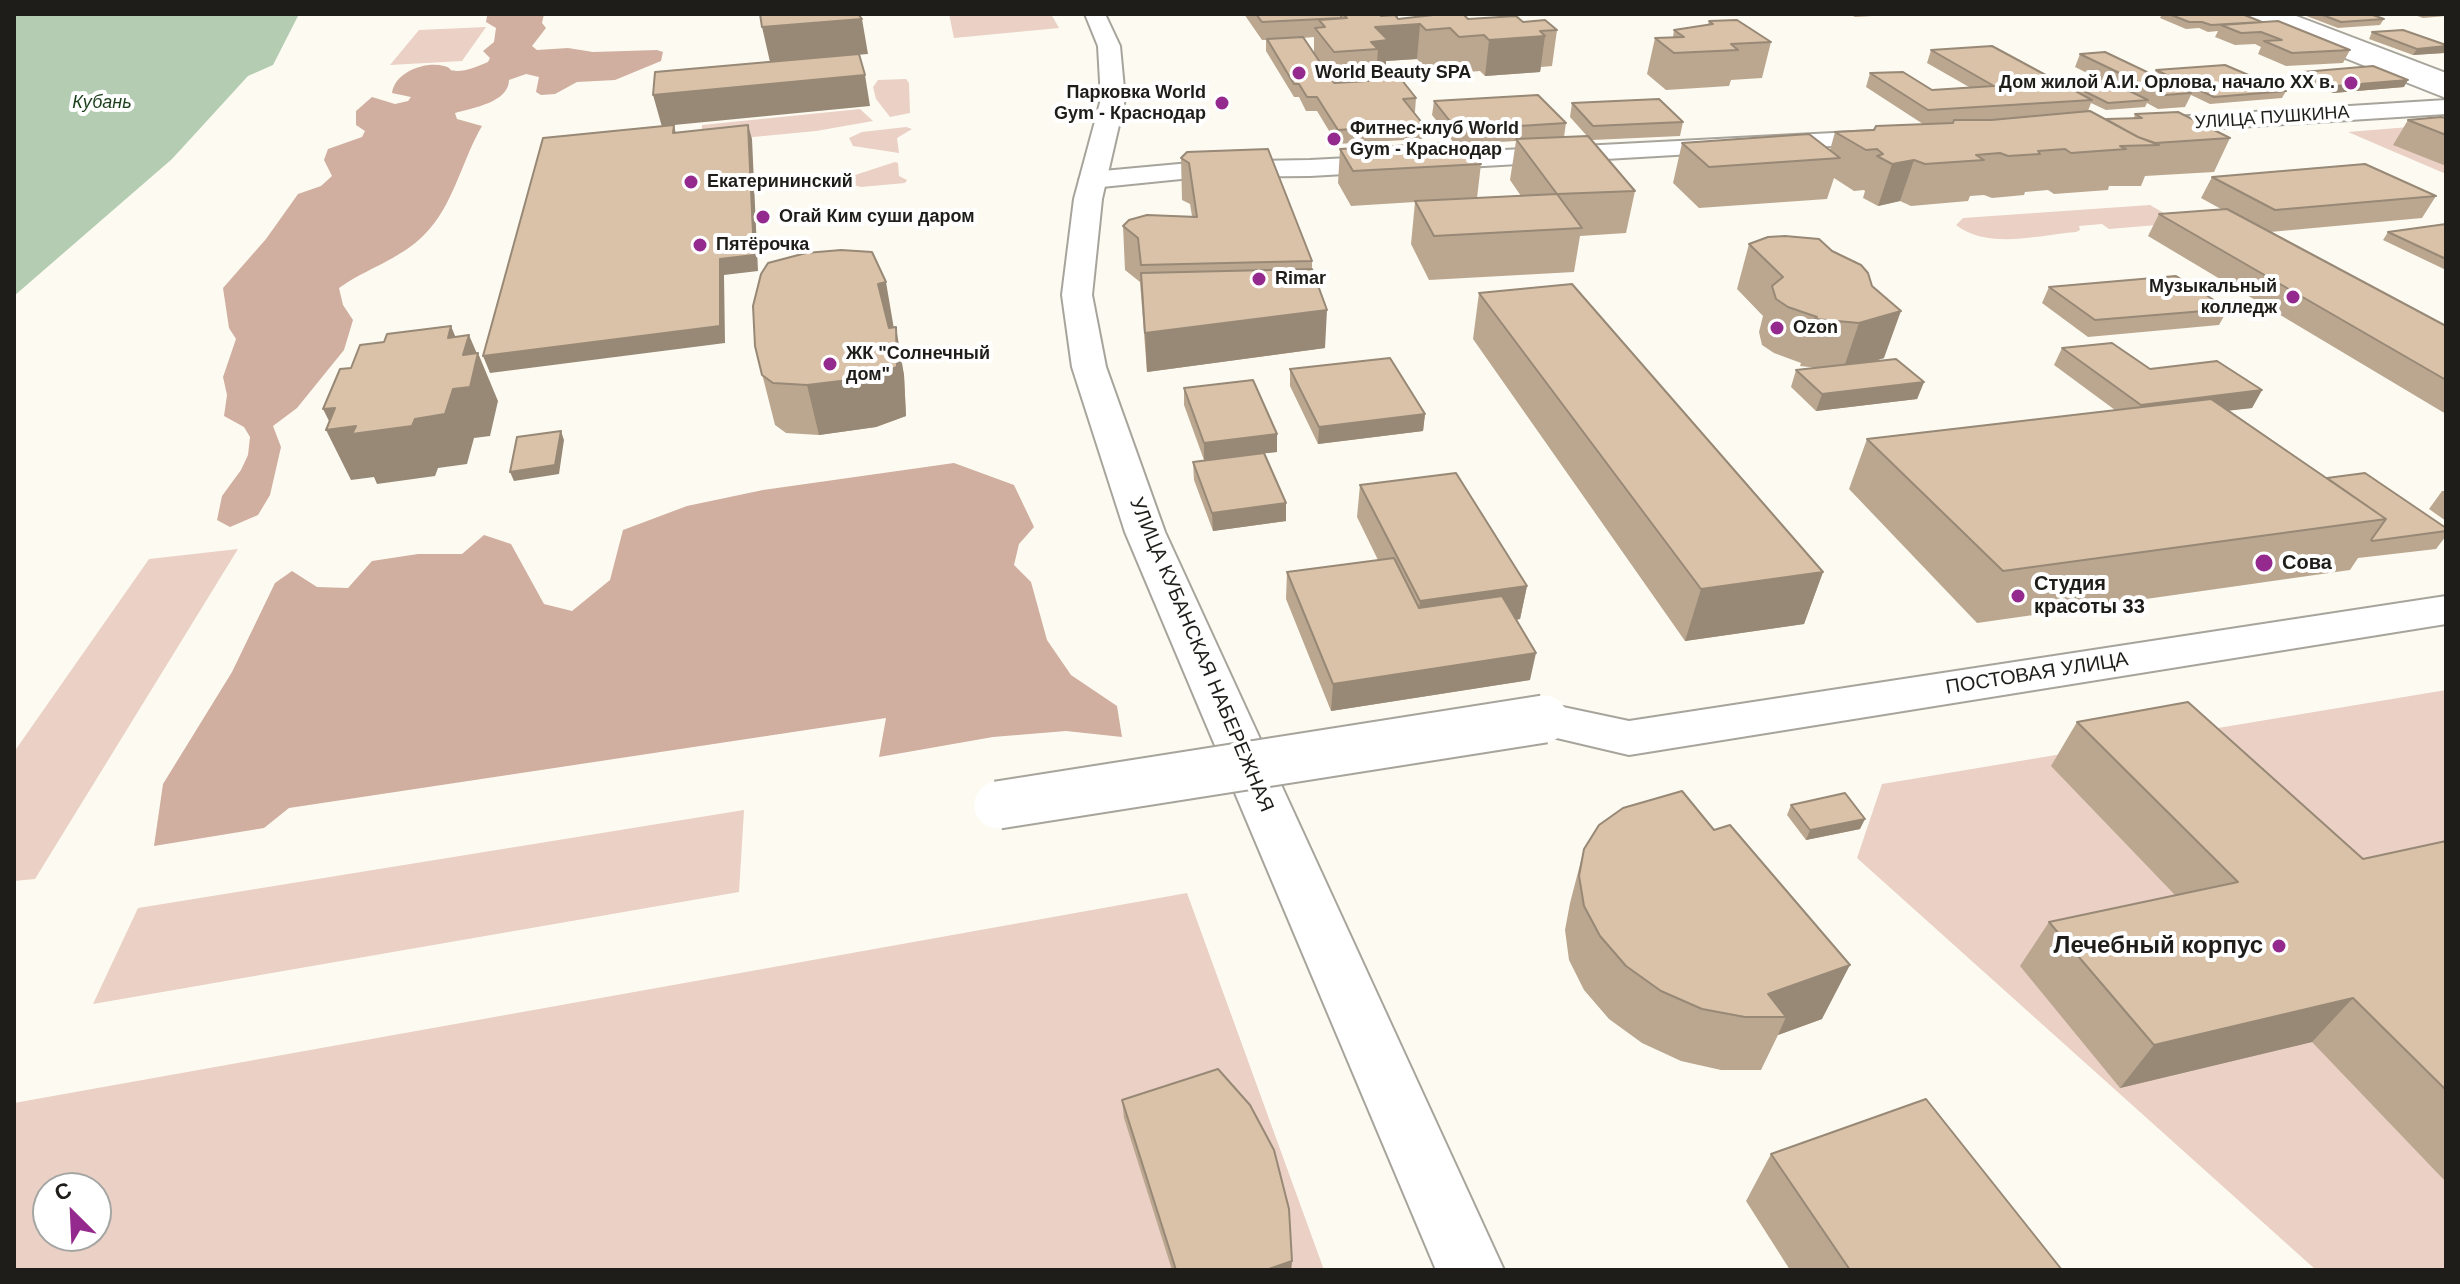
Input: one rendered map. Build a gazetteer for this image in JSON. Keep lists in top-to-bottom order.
{
  "streets": {
    "street": ["УЛИЦА ПУШКИНА", "УЛИЦА КУБАНСКАЯ НАБЕРЕЖНАЯ", "ПОСТОВАЯ УЛИЦА"]
  },
  "water": ["Кубань"],
  "places": [
    "World Beauty SPA",
    "Дом жилой А.И. Орлова, начало XX в.",
    "Парковка World Gym - Краснодар",
    "Фитнес-клуб World Gym - Краснодар",
    "Екатерининский",
    "Огай Ким суши даром",
    "Пятёрочка",
    "Rimar",
    "Музыкальный колледж",
    "Ozon",
    "ЖК \"Солнечный дом\"",
    "Сова",
    "Студия красоты 33",
    "Лечебный корпус"
  ],
  "north": "top left"
}
